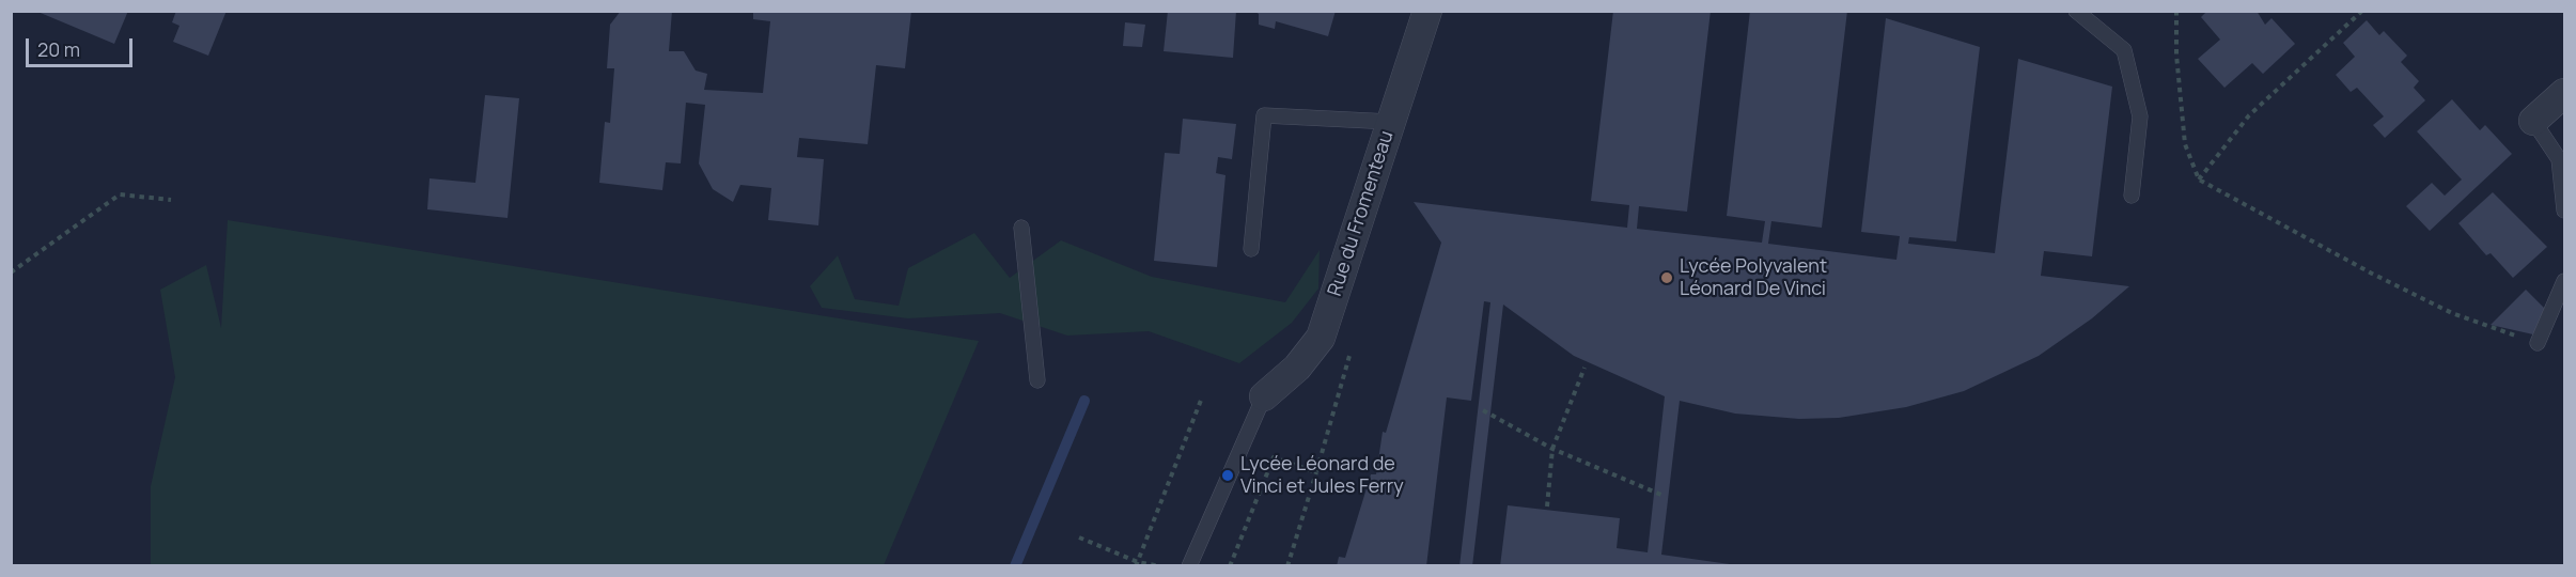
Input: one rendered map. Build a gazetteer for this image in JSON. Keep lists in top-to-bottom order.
{
  "streets": {
    "street": ["Rue du Fromenteau"]
  },
  "places": ["Lycée Polyvalent Léonard De Vinci", "Lycée Léonard de Vinci et Jules Ferry"],
  "scale_bar": "20 m"
}
